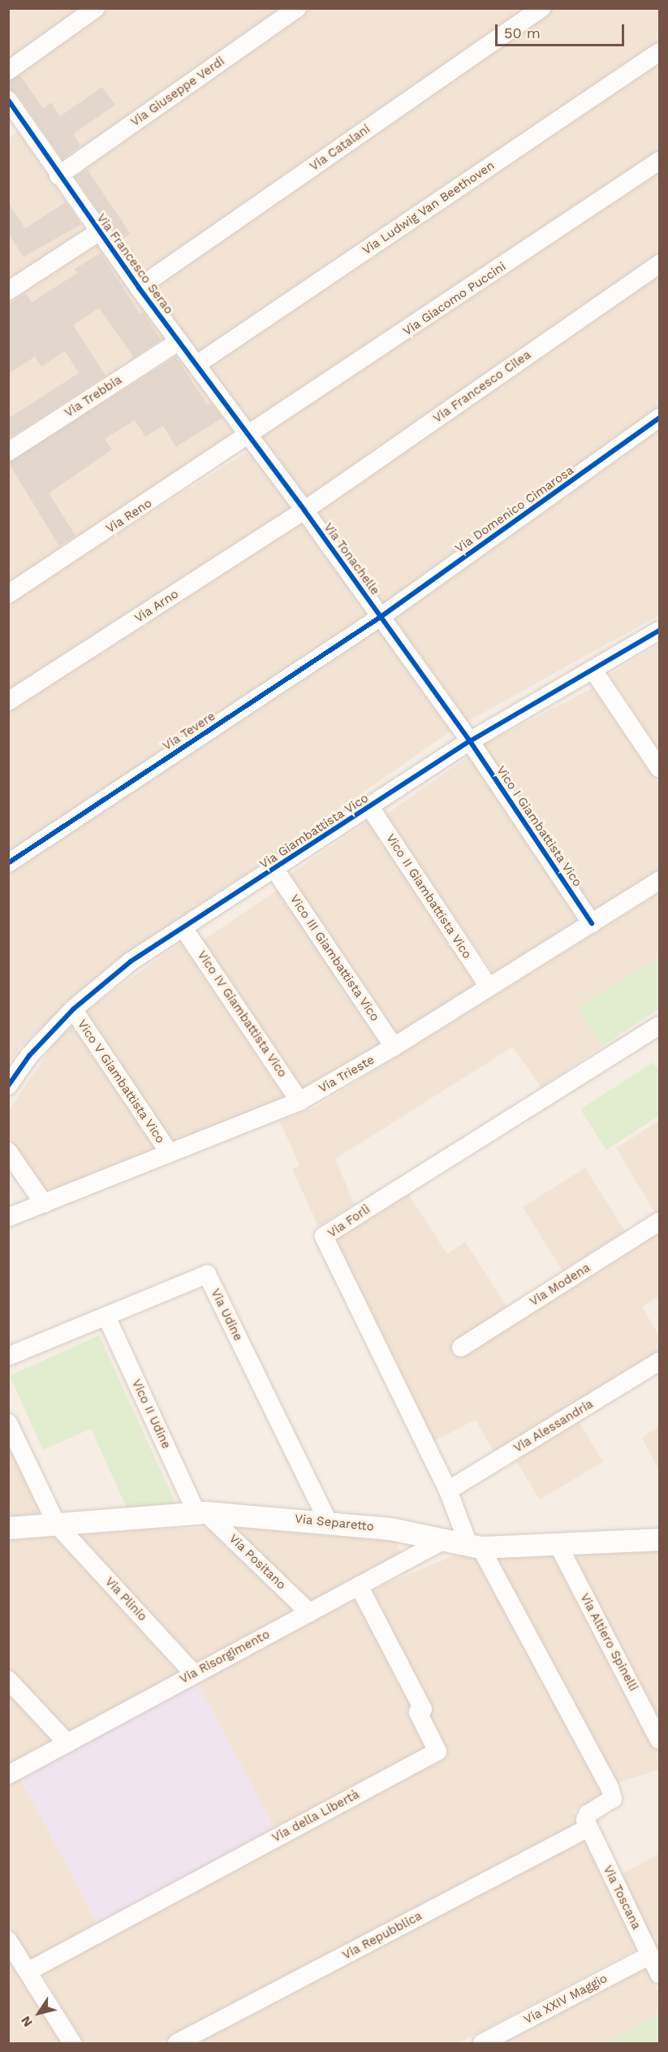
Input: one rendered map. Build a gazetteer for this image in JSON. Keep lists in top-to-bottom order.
{
  "streets": {
    "street": [
      "Via Giuseppe Verdi",
      "Via Catalani",
      "Via Ludwig Van Beethoven",
      "Via Francesco Serao",
      "Via Giacomo Puccini",
      "Via Francesco Cilea",
      "Via Trebbia",
      "Via Domenico Cimarosa",
      "Via Reno",
      "Via Tonachelle",
      "Via Arno",
      "Via Tevere",
      "Vico I Giambattista Vico",
      "Via Giambattista Vico",
      "Vico II Giambattista Vico",
      "Vico III Giambattista Vico",
      "Vico IV Giambattista Vico",
      "Via Trieste",
      "Vico V Giambattista Vico",
      "Via Forlì",
      "Via Modena",
      "Via Udine",
      "Vico II Udine",
      "Via Alessandria",
      "Via Separetto",
      "Via Positano",
      "Via Plinio",
      "Via Altiero Spinelli",
      "Via Risorgimento",
      "Via della Libertà",
      "Via Toscana",
      "Via Repubblica",
      "Via XXIV Maggio"
    ]
  },
  "crossings": [
    ["Via Giuseppe Verdi", "Via Francesco Serao"],
    ["Via Catalani", "Via Francesco Serao"],
    ["Via Ludwig Van Beethoven", "Via Francesco Serao"],
    ["Via Francesco Serao", "Via Giacomo Puccini"],
    ["Via Francesco Serao", "Via Trebbia"],
    ["Via Francesco Serao", "Via Reno"],
    ["Via Francesco Serao", "Via Tonachelle"],
    ["Via Giacomo Puccini", "Via Reno"],
    ["Via Giacomo Puccini", "Via Tonachelle"],
    ["Via Francesco Cilea", "Via Tonachelle"],
    ["Via Francesco Cilea", "Via Arno"],
    ["Via Domenico Cimarosa", "Via Tonachelle"],
    ["Via Domenico Cimarosa", "Via Tevere"],
    ["Via Reno", "Via Tonachelle"],
    ["Via Tonachelle", "Via Arno"],
    ["Via Tonachelle", "Via Tevere"],
    ["Via Tonachelle", "Vico I Giambattista Vico"],
    ["Via Tonachelle", "Via Giambattista Vico"],
    ["Vico I Giambattista Vico", "Via Giambattista Vico"],
    ["Vico I Giambattista Vico", "Via Trieste"],
    ["Via Giambattista Vico", "Vico II Giambattista Vico"],
    ["Via Giambattista Vico", "Vico III Giambattista Vico"],
    ["Via Giambattista Vico", "Vico IV Giambattista Vico"],
    ["Via Giambattista Vico", "Vico V Giambattista Vico"],
    ["Vico II Giambattista Vico", "Via Trieste"],
    ["Vico III Giambattista Vico", "Via Trieste"],
    ["Vico IV Giambattista Vico", "Via Trieste"],
    ["Via Trieste", "Vico V Giambattista Vico"],
    ["Via Forlì", "Via Alessandria"],
    ["Via Forlì", "Via Separetto"],
    ["Via Forlì", "Via Repubblica"],
    ["Via Udine", "Vico II Udine"],
    ["Via Udine", "Via Separetto"],
    ["Vico II Udine", "Via Separetto"],
    ["Vico II Udine", "Via Positano"],
    ["Via Separetto", "Via Positano"],
    ["Via Separetto", "Via Plinio"],
    ["Via Separetto", "Via Altiero Spinelli"],
    ["Via Separetto", "Via Risorgimento"],
    ["Via Separetto", "Via Repubblica"],
    ["Via Positano", "Via Risorgimento"],
    ["Via Plinio", "Via Risorgimento"],
    ["Via Risorgimento", "Via della Libertà"],
    ["Via Toscana", "Via Repubblica"],
    ["Via Toscana", "Via XXIV Maggio"]
  ],
  "scale_bar": "50 m",
  "north": "bottom left"
}
